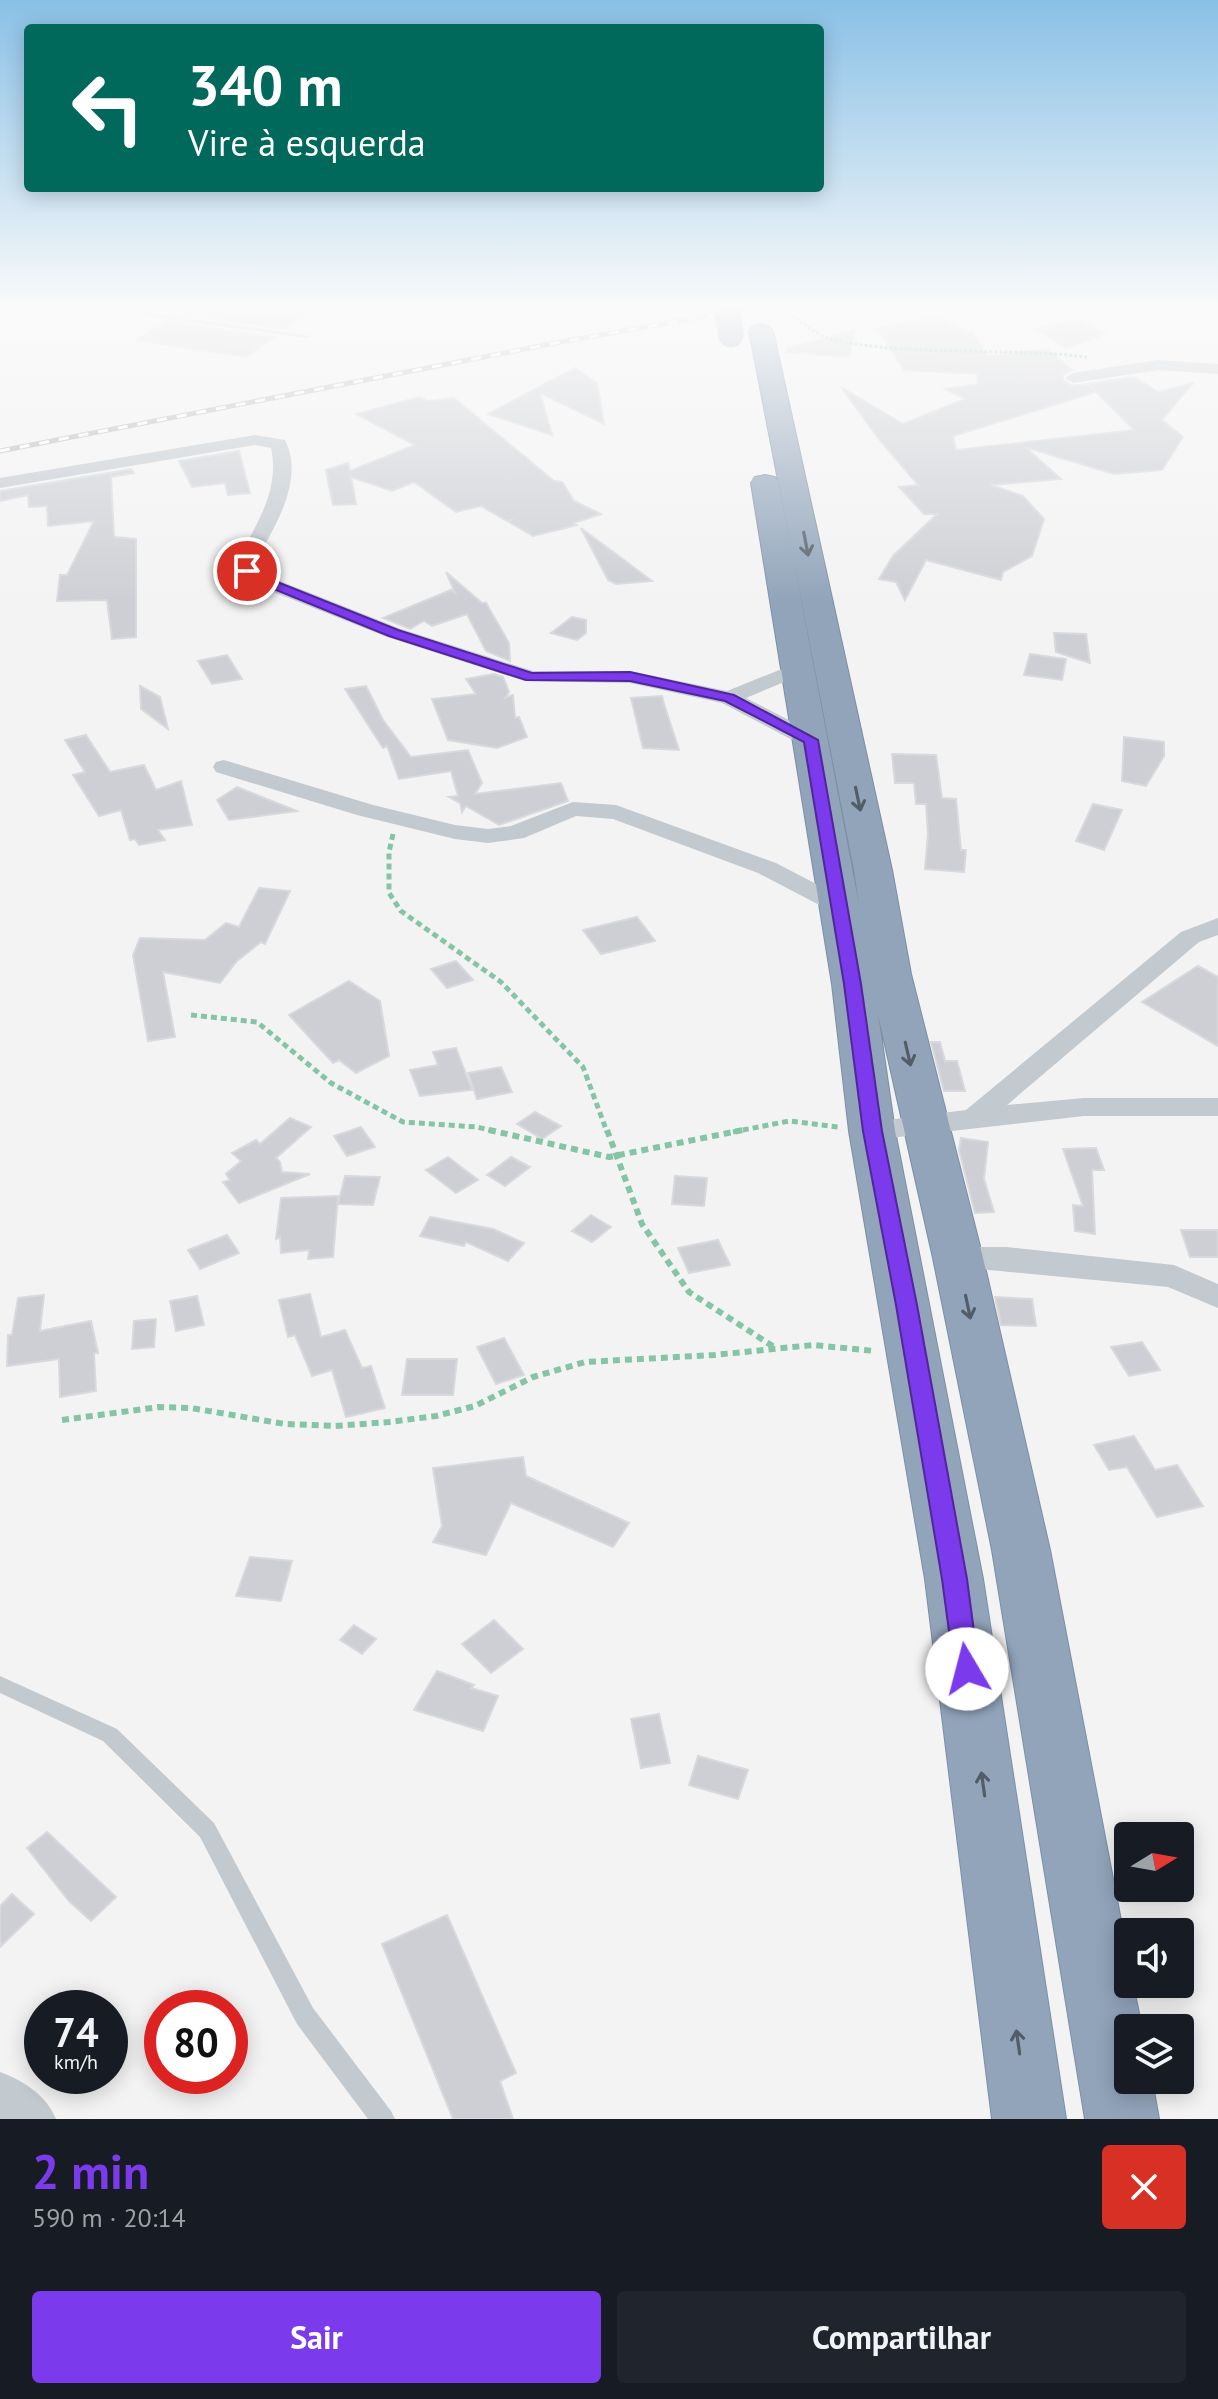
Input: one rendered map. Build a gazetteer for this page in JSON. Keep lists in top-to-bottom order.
{
  "north": "right",
  "page": {
    "turn": ["340 m", "Vire à esquerda"],
    "speed": "74 km/h",
    "limit": "80",
    "heading": ["2 min", "590 m · 20:14"],
    "buttons": ["Sair", "Compartilhar"]
  }
}
